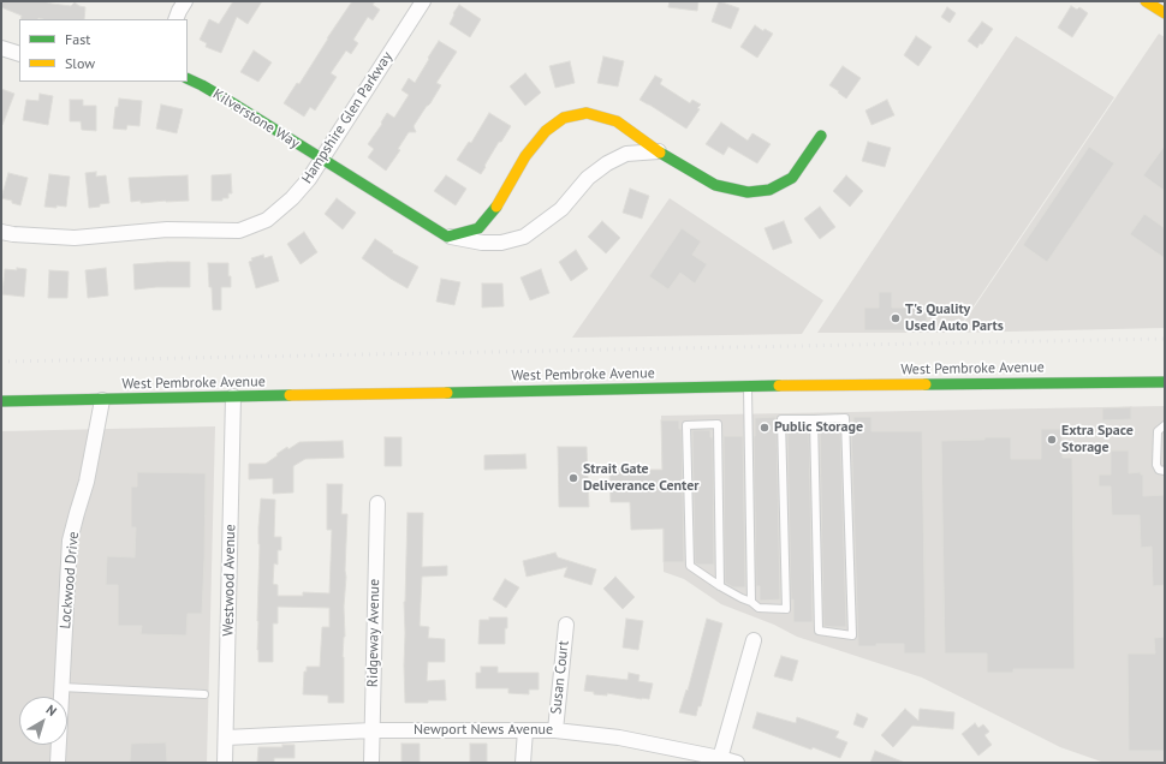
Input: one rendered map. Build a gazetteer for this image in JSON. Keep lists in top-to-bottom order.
{
  "streets": {
    "main road": ["Kilverstone Way", "West Pembroke Avenue"],
    "street": [
      "Hampshire Glen Parkway",
      "Lockwood Drive",
      "Westwood Avenue",
      "Ridgeway Avenue",
      "Susan Court",
      "Newport News Avenue"
    ]
  },
  "crossings": [
    ["Hampshire Glen Parkway", "Kilverstone Way"],
    ["West Pembroke Avenue", "Lockwood Drive"],
    ["West Pembroke Avenue", "Westwood Avenue"],
    ["Westwood Avenue", "Newport News Avenue"],
    ["Ridgeway Avenue", "Newport News Avenue"],
    ["Susan Court", "Newport News Avenue"]
  ],
  "places": [
    "T's Quality Used Auto Parts",
    "Public Storage",
    "Extra Space Storage",
    "Strait Gate Deliverance Center"
  ],
  "legend": ["Fast", "Slow"],
  "north": "top right"
}
